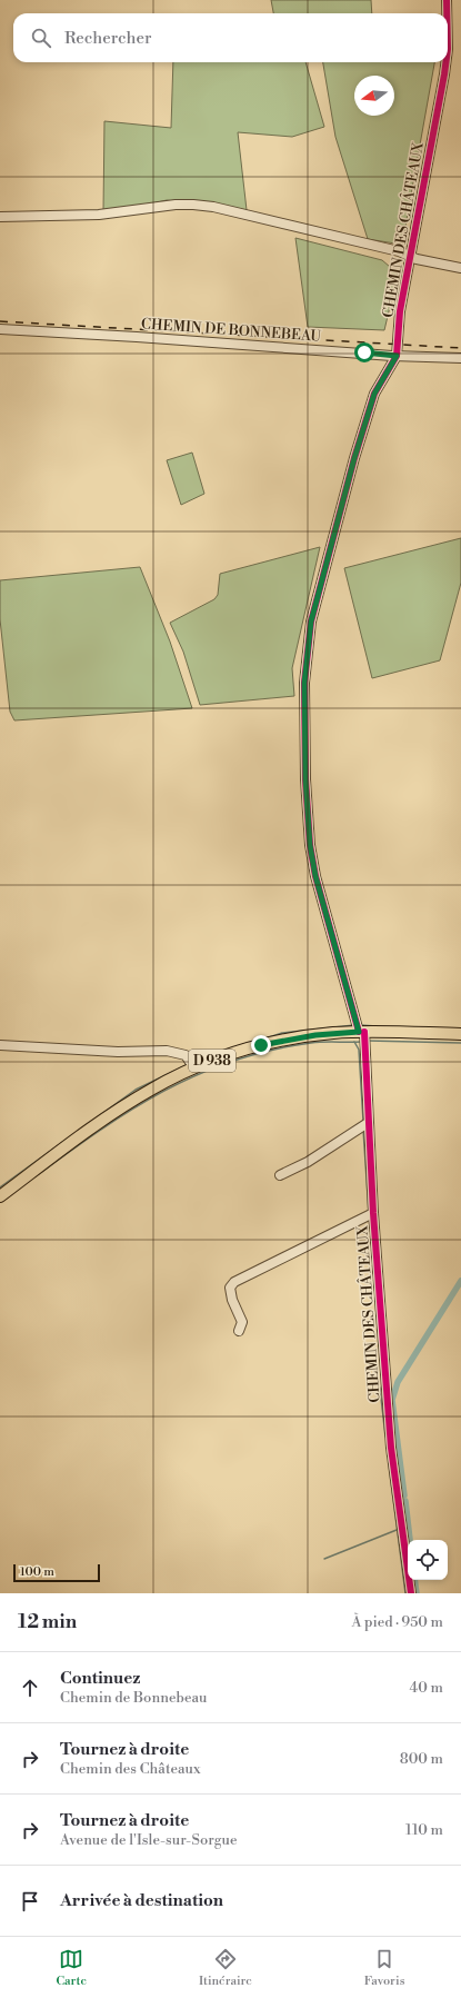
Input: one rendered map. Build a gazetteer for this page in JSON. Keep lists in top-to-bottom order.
{
  "streets": {
    "main road": ["D 938"],
    "street": ["CHEMIN DES CHÂTEAUX", "CHEMIN DE BONNEBEAU"]
  },
  "crossings": [
    ["CHEMIN DES CHÂTEAUX", "CHEMIN DE BONNEBEAU"],
    ["CHEMIN DES CHÂTEAUX", "D 938"]
  ],
  "scale_bar": "100 m",
  "north": "left",
  "page": {
    "search": "Rechercher",
    "scale": "100 m",
    "heading": ["12 min", "À pied · 950 m"],
    "list": [
      ["Continuez", "Chemin de Bonnebeau", "40 m"],
      ["Tournez à droite", "Chemin des Châteaux", "800 m"],
      ["Tournez à droite", "Avenue de l'Isle-sur-Sorgue", "110 m"],
      "Arrivée à destination"
    ],
    "nav": ["Carte", "Itinéraire", "Favoris"]
  }
}
